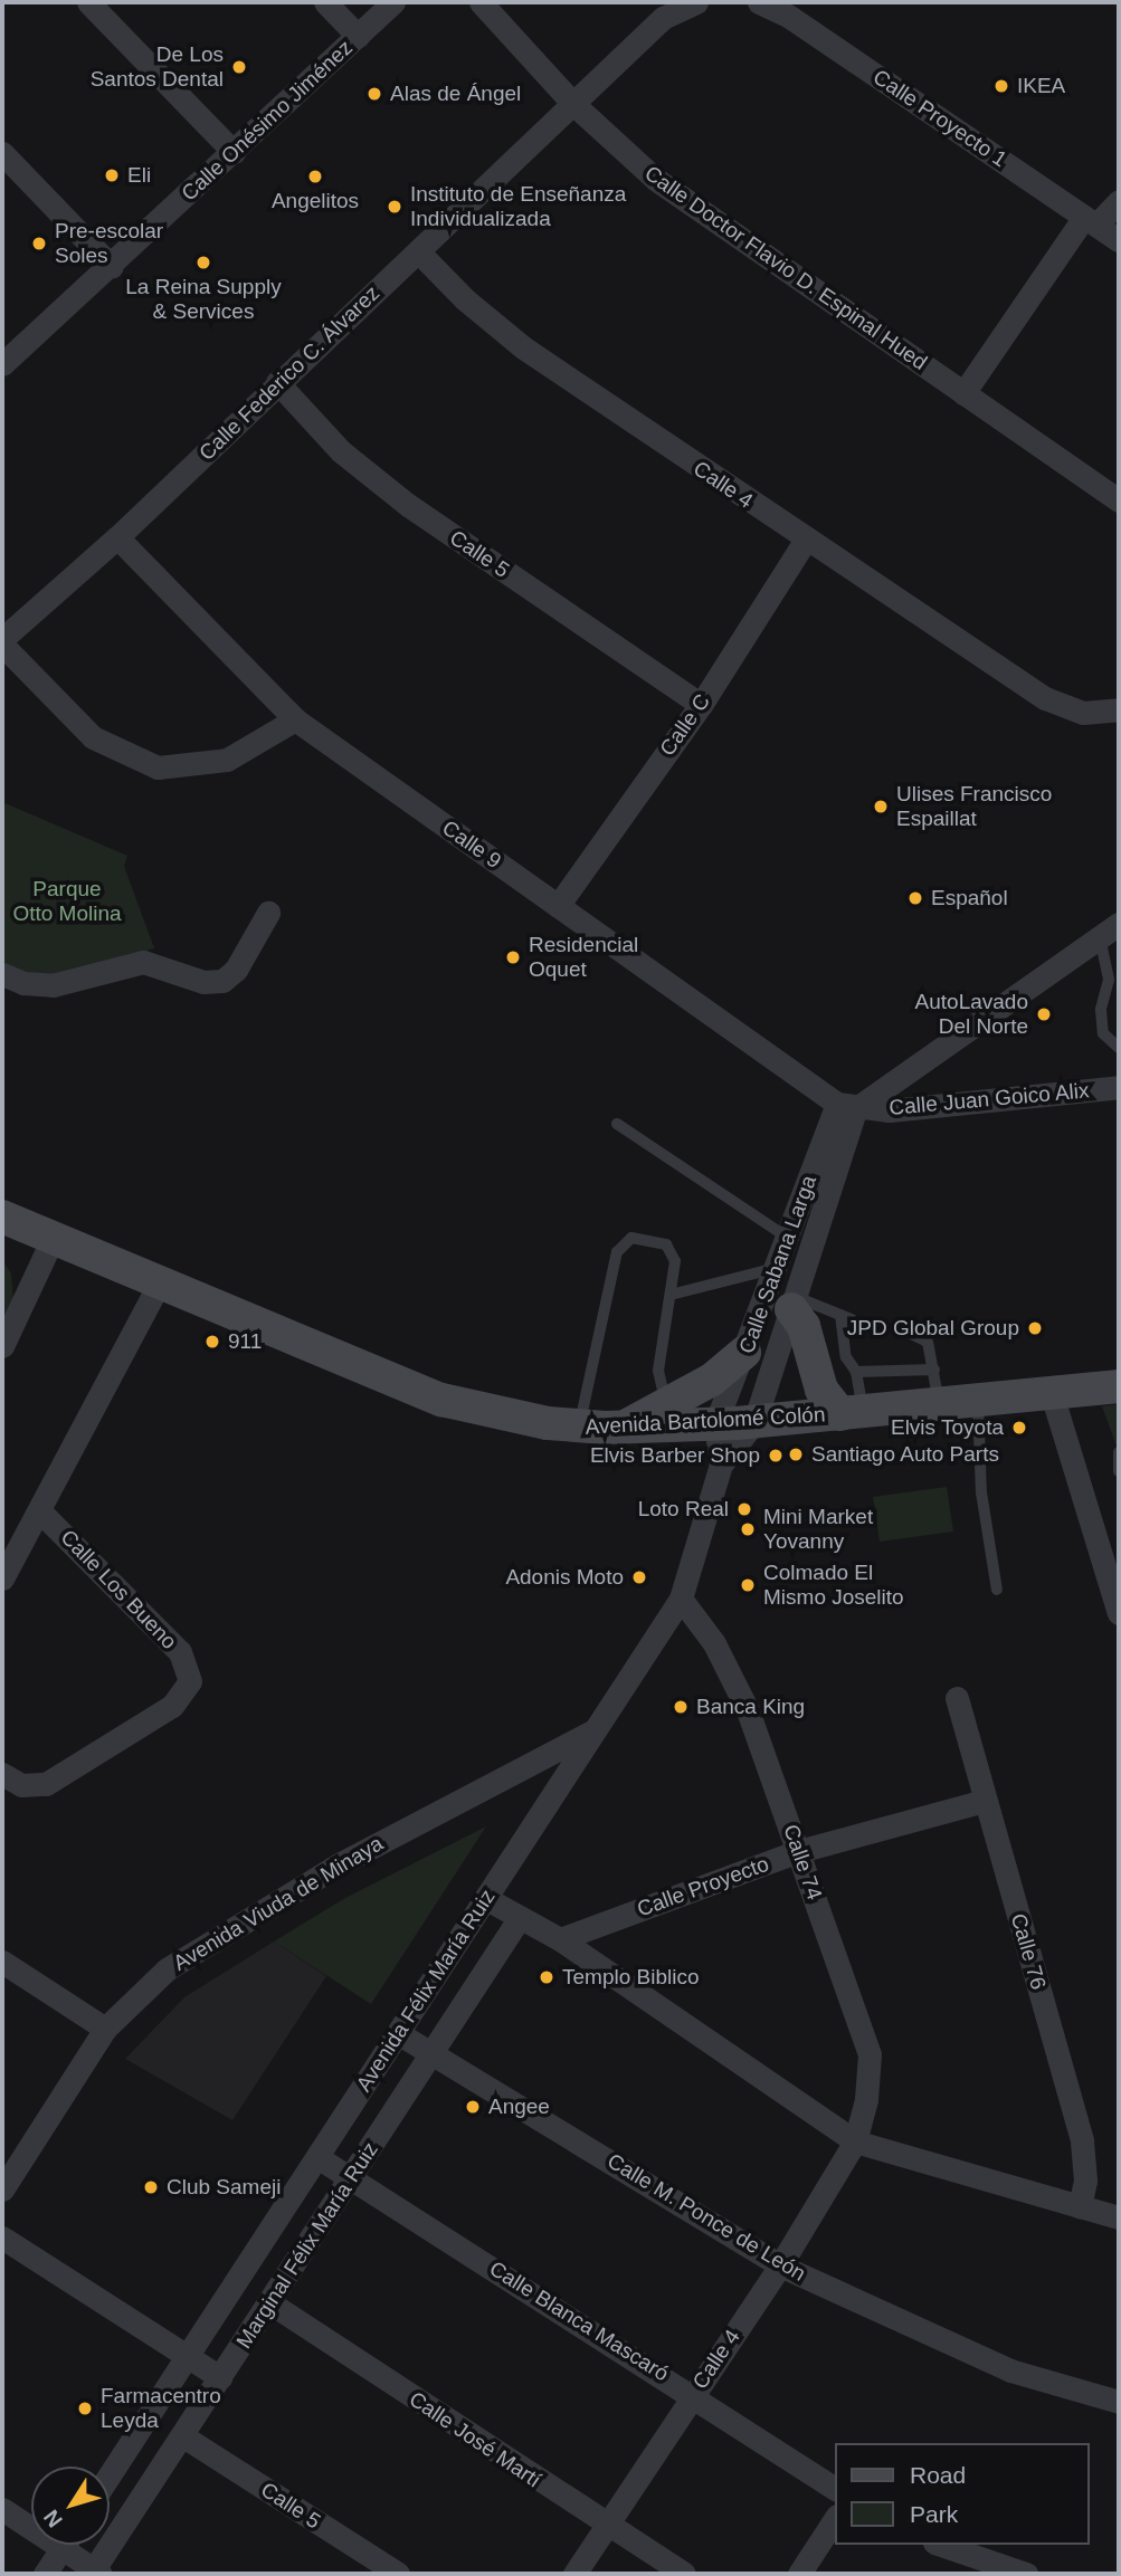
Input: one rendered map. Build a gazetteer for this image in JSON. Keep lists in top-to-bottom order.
{
  "streets": {
    "main road": ["Avenida Bartolomé Colón"],
    "street": [
      "Calle Proyecto 1",
      "Calle Onésimo Jiménez",
      "Calle Doctor Flavio D. Espinal Hued",
      "Calle Federico C. Álvarez",
      "Calle 4",
      "Calle 5",
      "Calle C",
      "Calle 9",
      "Calle Juan Goico Alix",
      "Calle Sabana Larga",
      "Calle Los Bueno",
      "Calle 74",
      "Calle Proyecto",
      "Avenida Viuda de Minaya",
      "Calle 76",
      "Avenida Félix María Ruiz",
      "Calle M. Ponce de León",
      "Marginal Félix María Ruiz",
      "Calle Blanca Mascaró",
      "Calle José Martí"
    ]
  },
  "crossings": [
    ["Calle Doctor Flavio D. Espinal Hued", "Calle Federico C. Álvarez"],
    ["Calle Federico C. Álvarez", "Calle 4"],
    ["Calle Federico C. Álvarez", "Calle 5"],
    ["Calle Federico C. Álvarez", "Calle 9"],
    ["Calle 4", "Calle C"],
    ["Calle 4", "Calle 74"],
    ["Calle 4", "Calle M. Ponce de León"],
    ["Calle 4", "Calle Blanca Mascaró"],
    ["Calle 4", "Calle José Martí"],
    ["Calle 5", "Calle C"],
    ["Calle 5", "Marginal Félix María Ruiz"],
    ["Calle C", "Calle 9"],
    ["Calle 9", "Calle Juan Goico Alix"],
    ["Calle 9", "Calle Sabana Larga"],
    ["Calle Juan Goico Alix", "Calle Sabana Larga"],
    ["Calle Sabana Larga", "Avenida Bartolomé Colón"],
    ["Calle Sabana Larga", "Avenida Félix María Ruiz"],
    ["Avenida Bartolomé Colón", "Calle Los Bueno"],
    ["Avenida Bartolomé Colón", "Avenida Félix María Ruiz"],
    ["Calle 74", "Calle Proyecto"],
    ["Calle 74", "Avenida Félix María Ruiz"],
    ["Calle Proyecto", "Calle 76"],
    ["Avenida Viuda de Minaya", "Avenida Félix María Ruiz"],
    ["Avenida Félix María Ruiz", "Calle M. Ponce de León"],
    ["Avenida Félix María Ruiz", "Calle Blanca Mascaró"],
    ["Calle M. Ponce de León", "Marginal Félix María Ruiz"],
    ["Marginal Félix María Ruiz", "Calle Blanca Mascaró"],
    ["Marginal Félix María Ruiz", "Calle José Martí"]
  ],
  "parks": ["Parque Otto Molina"],
  "places": [
    "De Los Santos Dental",
    "IKEA",
    "Alas de Ángel",
    "Eli",
    "Angelitos",
    "Instituto de Enseñanza Individualizada",
    "Pre-escolar Soles",
    "La Reina Supply & Services",
    "Ulises Francisco Espaillat",
    "Español",
    "Residencial Oquet",
    "AutoLavado Del Norte",
    "JPD Global Group",
    "911",
    "Elvis Toyota",
    "Santiago Auto Parts",
    "Elvis Barber Shop",
    "Loto Real",
    "Mini Market Yovanny",
    "Adonis Moto",
    "Colmado El Mismo Joselito",
    "Banca King",
    "Templo Biblico",
    "Angee",
    "Club Sameji",
    "Farmacentro Leyda"
  ],
  "legend": ["Road", "Park"],
  "north": "bottom left"
}
